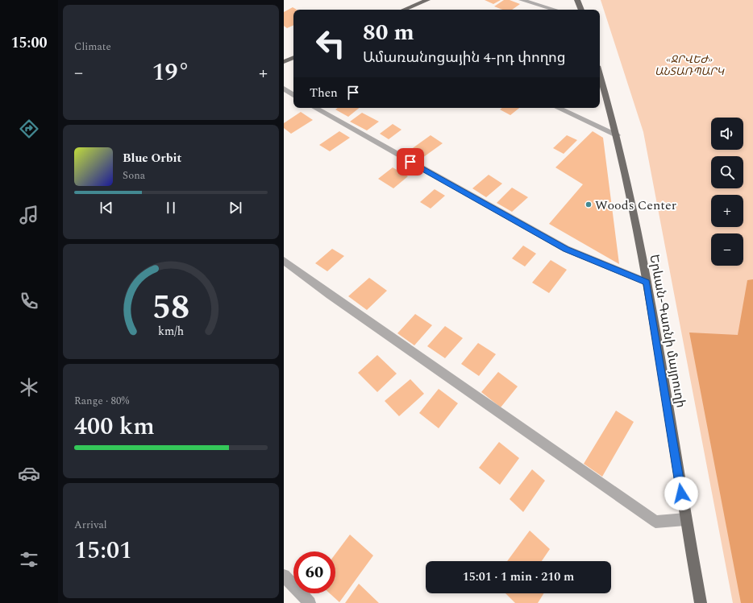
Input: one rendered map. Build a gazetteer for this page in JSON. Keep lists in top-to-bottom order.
{
  "streets": {
    "main road": ["Երևան-Գառնի մայրուղի"]
  },
  "parks": ["«ՋՐՎԵԺ» ԱՆՏԱՌՊԱՐԿ"],
  "places": ["Woods Center"],
  "page": {
    "tabs": "15:00",
    "tile": [
      "Climate",
      ["Range · 80%", "400 km"],
      ["Arrival", "15:01"]
    ],
    "turn": ["80 m", "Ամառանոցային 4-րդ փողոց"],
    "heat": ["−", "19°", "+"],
    "then": "Then",
    "map_buttons": ["+", "−"],
    "song": ["Blue Orbit", "Sona"],
    "limit": "60",
    "trip": "15:01 · 1 min · 210 m",
    "gauge": ["58", "km/h"]
  }
}
